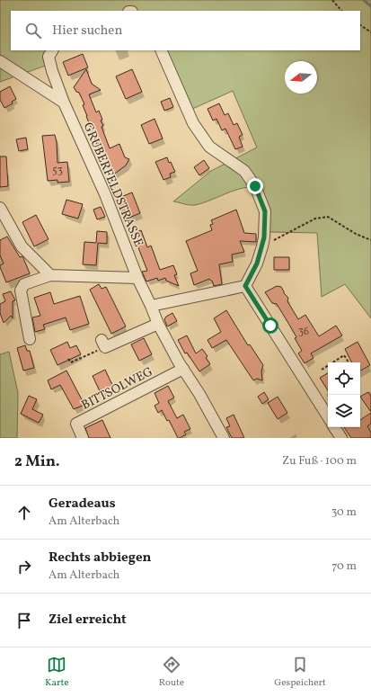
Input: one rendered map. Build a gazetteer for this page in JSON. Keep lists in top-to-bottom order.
{
  "streets": {
    "street": ["GRUBERFELDSTRASSE", "BITTSOLWEG"]
  },
  "crossings": [
    ["GRUBERFELDSTRASSE", "BITTSOLWEG"]
  ],
  "house_numbers": ["53", "36"],
  "north": "left",
  "page": {
    "search": "Hier suchen",
    "heading": ["2 Min.", "Zu Fuß · 100 m"],
    "list": [
      ["Geradeaus", "Am Alterbach", "30 m"],
      ["Rechts abbiegen", "Am Alterbach", "70 m"],
      "Ziel erreicht"
    ],
    "nav": ["Karte", "Route", "Gespeichert"]
  }
}
